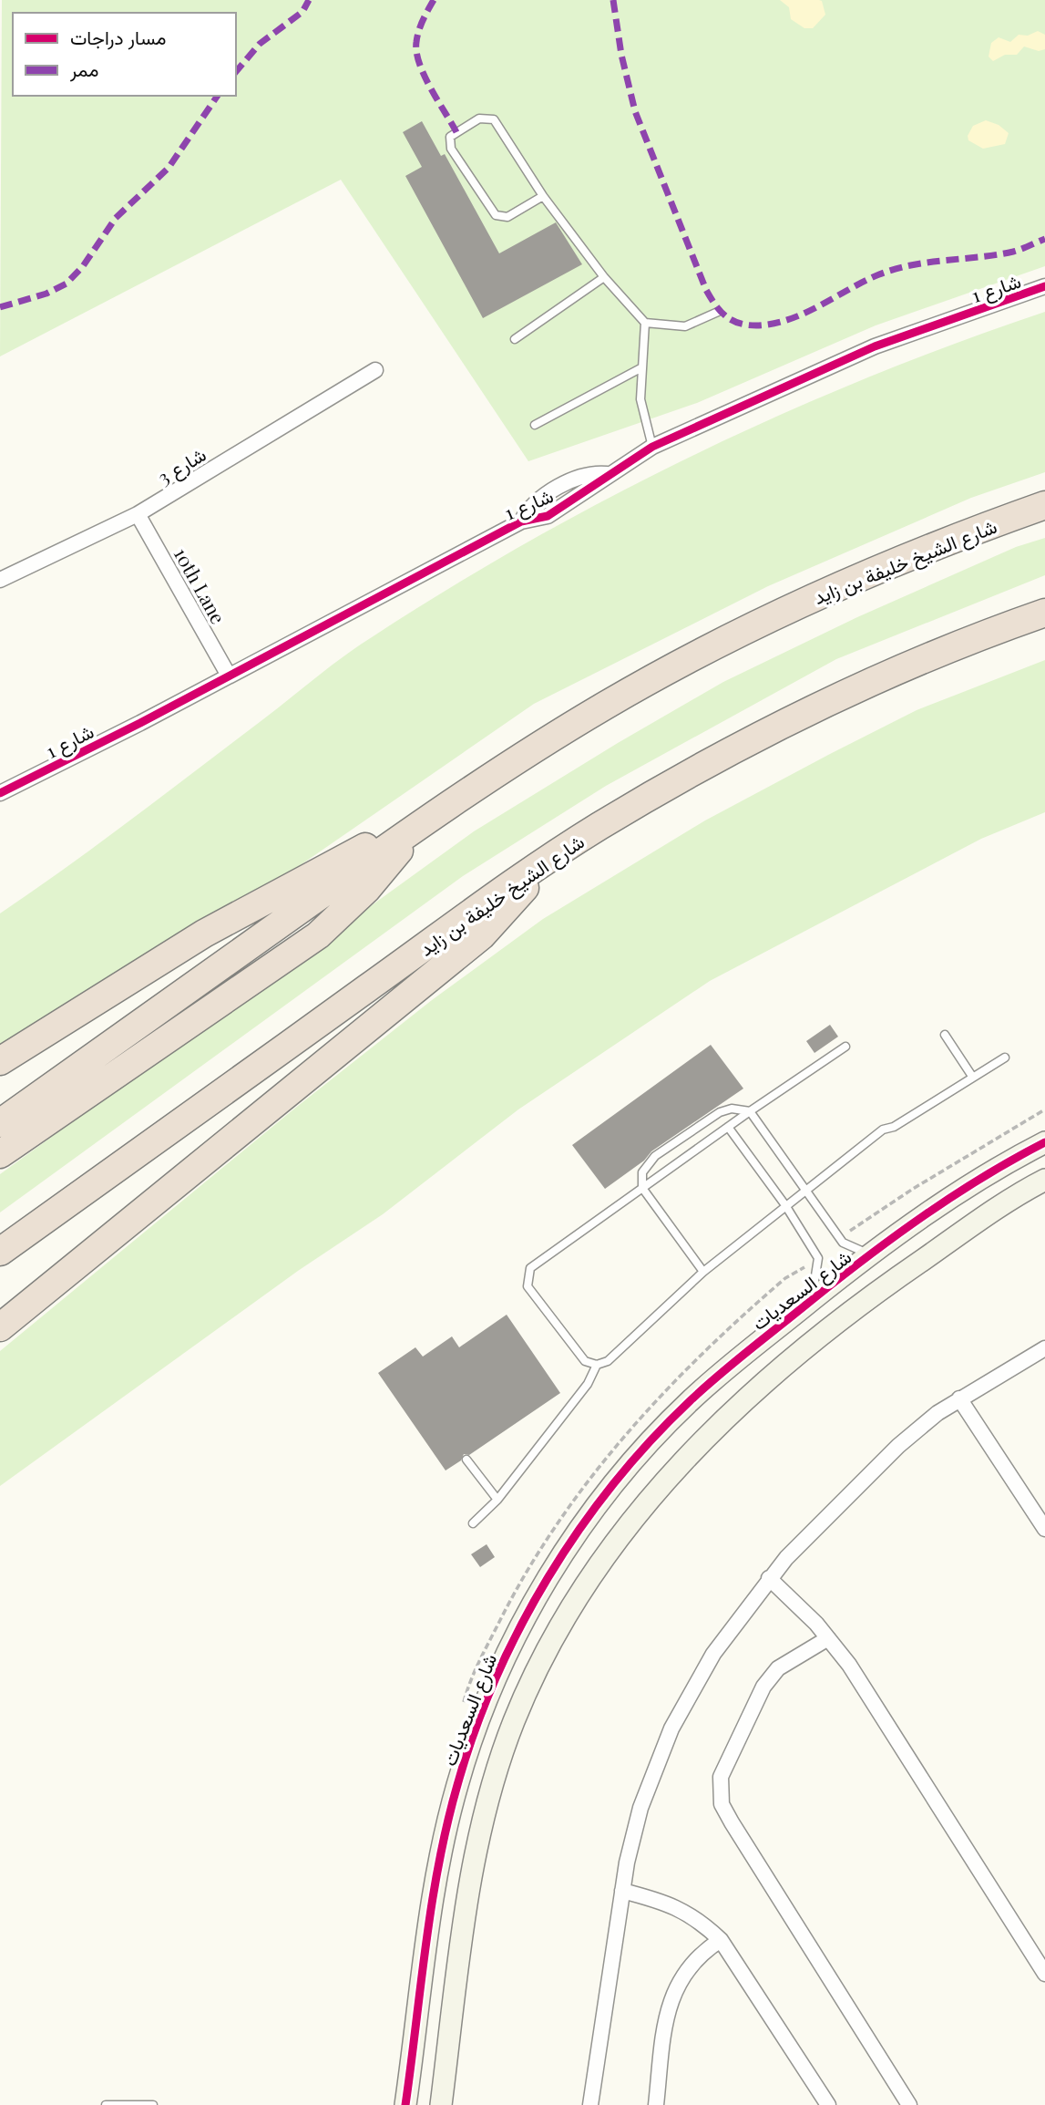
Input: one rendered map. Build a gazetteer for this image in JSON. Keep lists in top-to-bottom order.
{
  "streets": {
    "highway": ["شارع الشيخ خليفة بن زايد"],
    "street": [
      "شارع 1",
      "شارع 3",
      "10th Lane",
      "شارع السعديات"
    ]
  },
  "crossings": [
    ["شارع 1", "10th Lane"],
    ["شارع 3", "10th Lane"]
  ],
  "legend": ["مسار دراجات", "ممر"]
}
